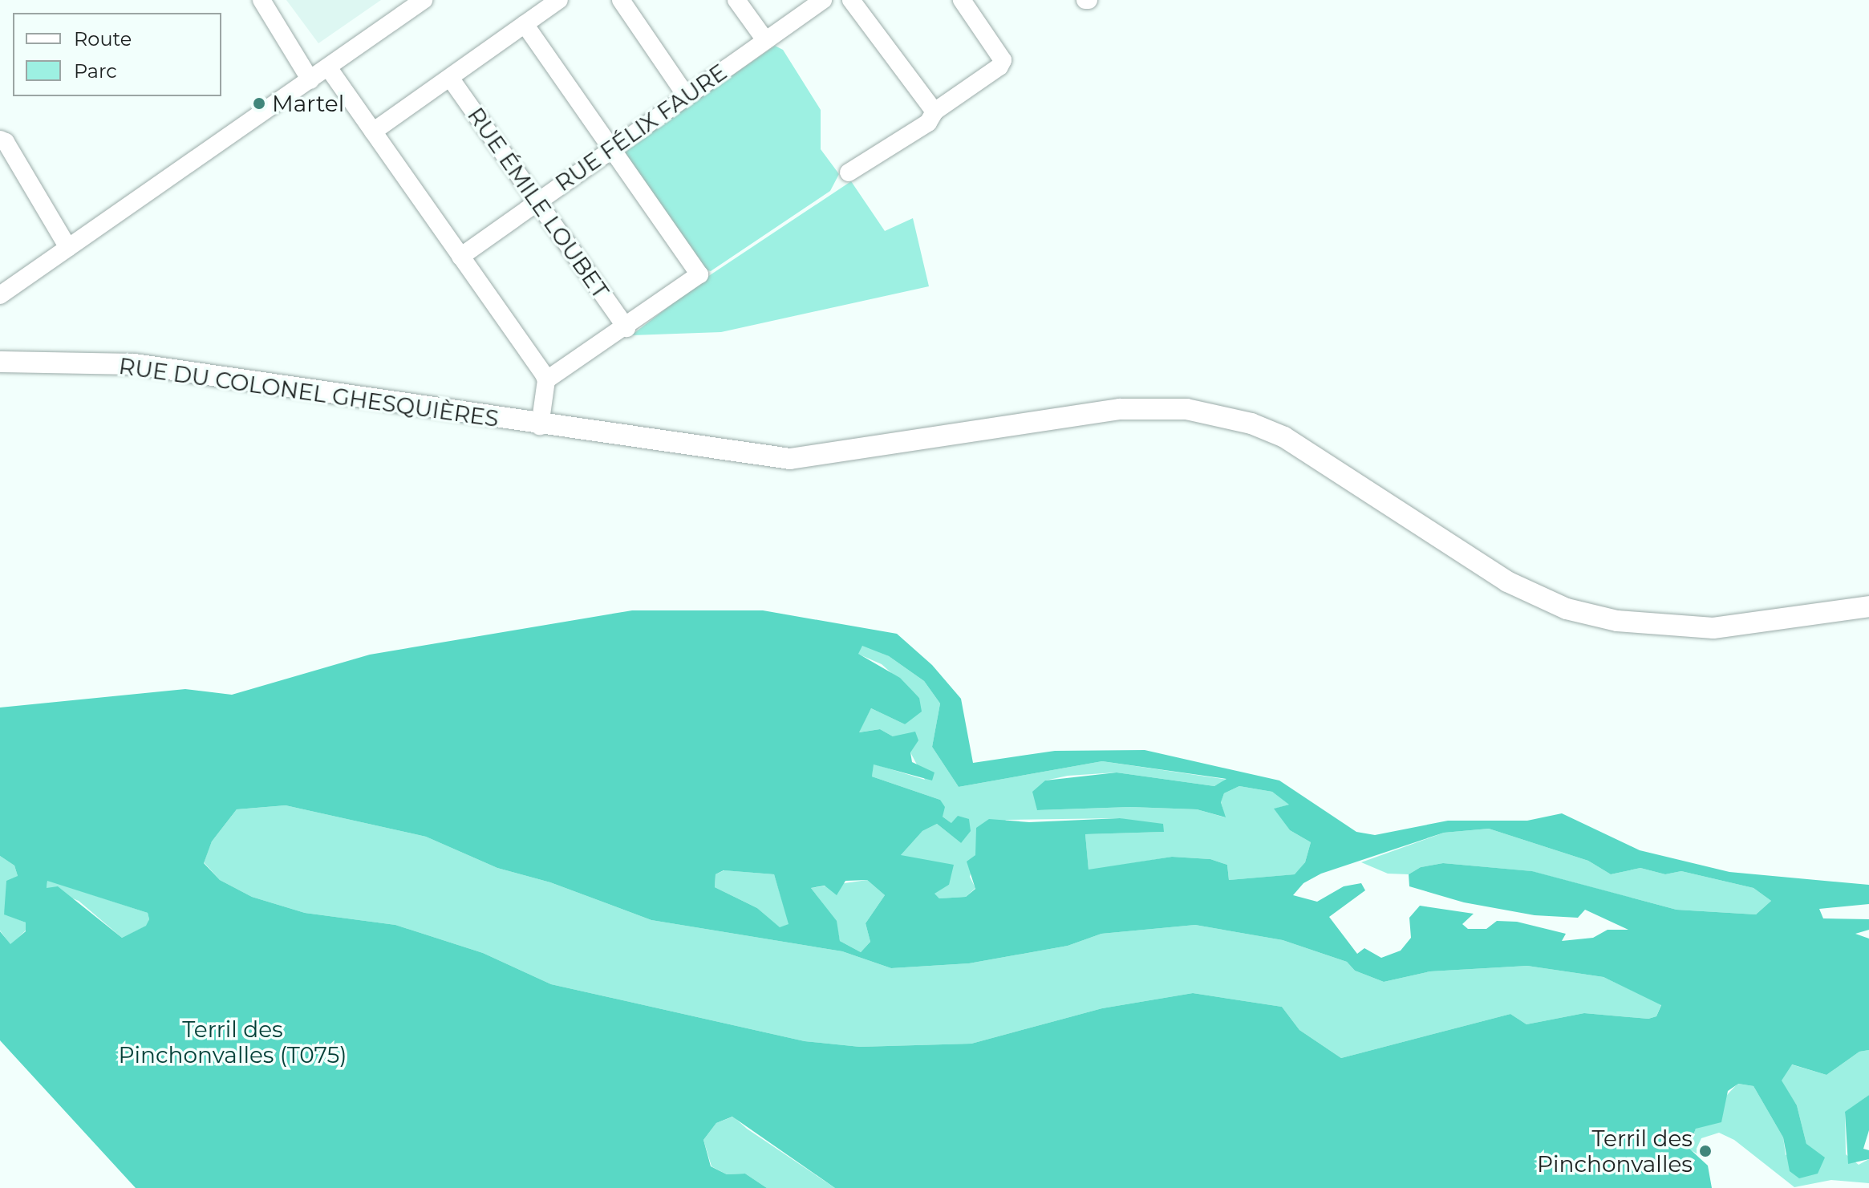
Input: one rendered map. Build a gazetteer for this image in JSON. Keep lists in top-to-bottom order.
{
  "streets": {
    "main road": ["RUE DU COLONEL GHESQUIÈRES"],
    "street": ["RUE FÉLIX FAURE", "RUE ÉMILE LOUBET"]
  },
  "crossings": [
    ["RUE FÉLIX FAURE", "RUE ÉMILE LOUBET"]
  ],
  "parks": ["Terril des Pinchonvalles (T075)"],
  "places": ["Martel", "Terril des Pinchonvalles"],
  "legend": ["Route", "Parc"]
}
